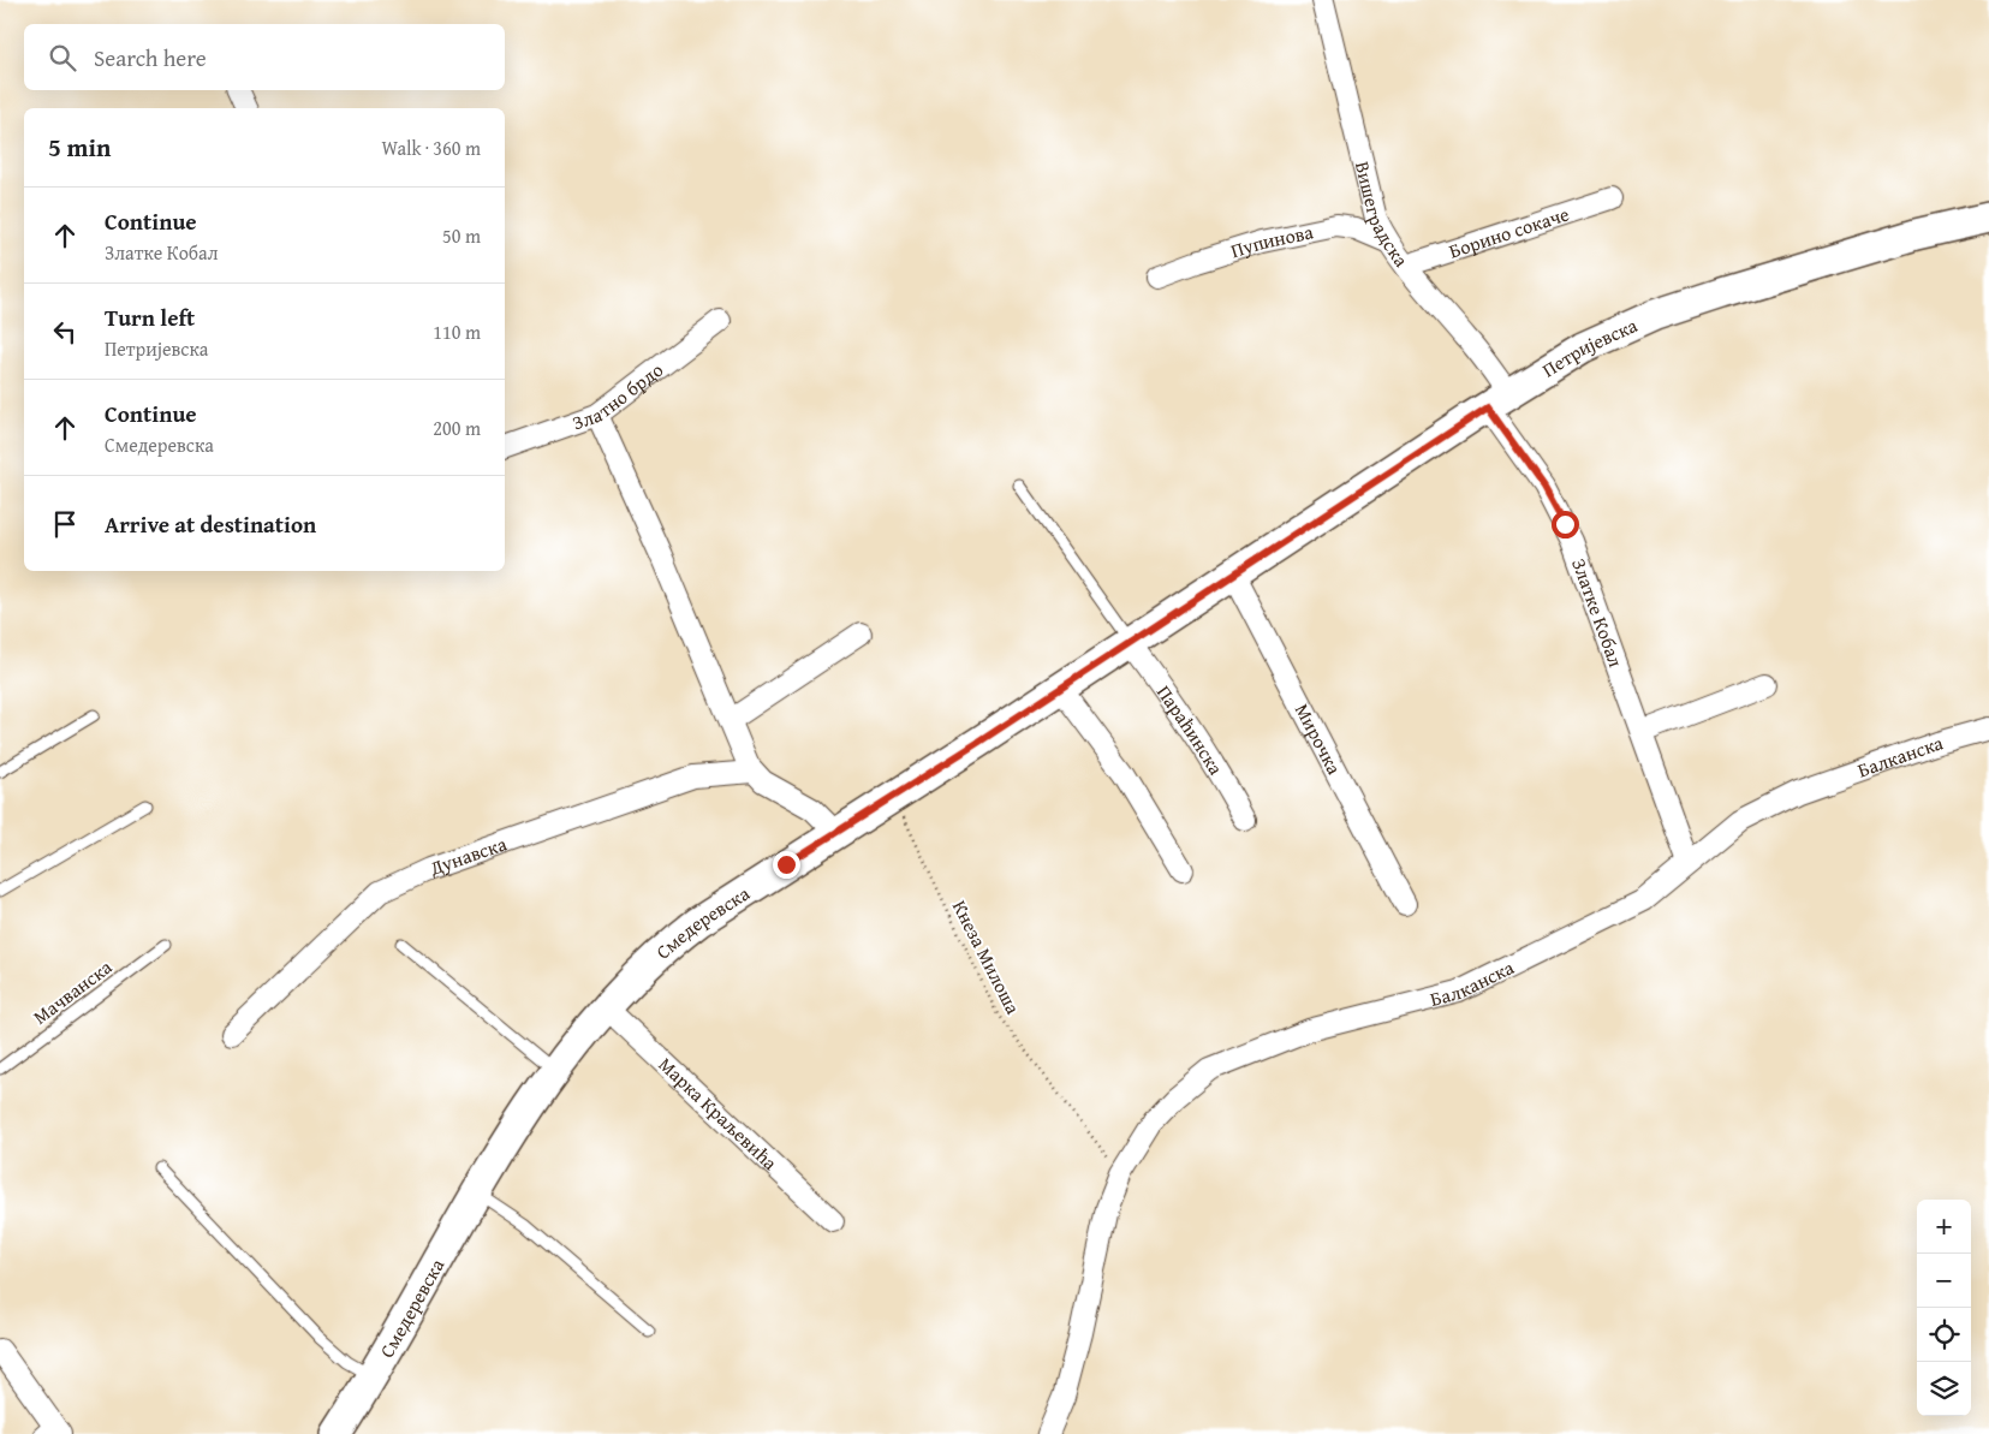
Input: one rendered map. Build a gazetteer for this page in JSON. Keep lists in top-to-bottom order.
{
  "streets": {
    "main road": ["Петријевска", "Смедеревска"],
    "street": [
      "Вишеградска",
      "Борино сокаче",
      "Пупинова",
      "Златно брдо",
      "Златке Кобал",
      "Параћинска",
      "Мирочка",
      "Балканска",
      "Дунавска",
      "Марка Краљевића"
    ],
    "lane": ["Мачванска"],
    "path": ["Кнеза Милоша"]
  },
  "crossings": [
    ["Вишеградска", "Борино сокаче"],
    ["Вишеградска", "Пупинова"],
    ["Вишеградска", "Петријевска"],
    ["Вишеградска", "Златке Кобал"],
    ["Петријевска", "Златке Кобал"],
    ["Петријевска", "Мирочка"],
    ["Петријевска", "Смедеревска"],
    ["Златке Кобал", "Балканска"],
    ["Параћинска", "Смедеревска"],
    ["Мирочка", "Смедеревска"],
    ["Балканска", "Кнеза Милоша"],
    ["Смедеревска", "Кнеза Милоша"],
    ["Смедеревска", "Марка Краљевића"]
  ],
  "page": {
    "search": "Search here",
    "heading": ["5 min", "Walk · 360 m"],
    "list": [
      ["Continue", "Златке Кобал", "50 m"],
      ["Turn left", "Петријевска", "110 m"],
      ["Continue", "Смедеревска", "200 m"],
      "Arrive at destination"
    ],
    "map_buttons": ["+", "−"]
  }
}
